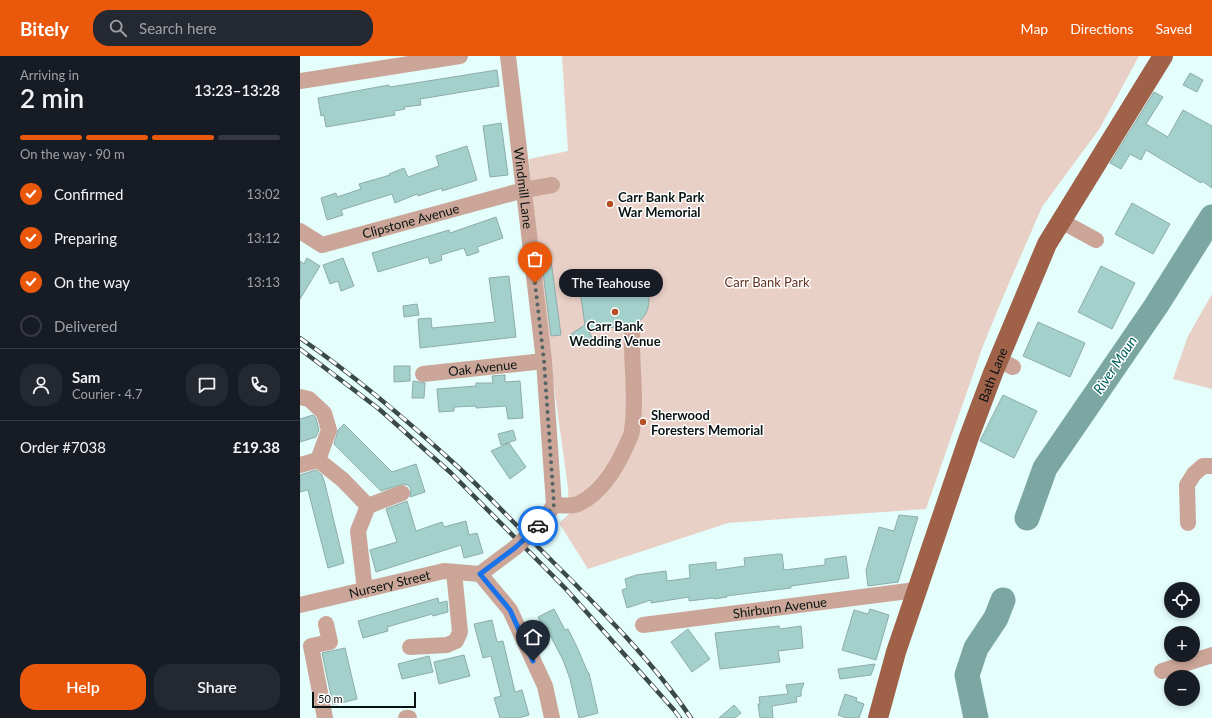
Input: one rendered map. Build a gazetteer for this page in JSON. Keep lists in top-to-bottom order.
{
  "streets": {
    "main road": ["Bath Lane"],
    "street": [
      "Windmill Lane",
      "Clipstone Avenue",
      "Oak Avenue",
      "Nursery Street",
      "Shirburn Avenue"
    ]
  },
  "crossings": [
    ["Windmill Lane", "Clipstone Avenue"],
    ["Windmill Lane", "Oak Avenue"],
    ["Bath Lane", "Shirburn Avenue"]
  ],
  "water": ["River Maun"],
  "parks": ["Carr Bank Park"],
  "places": [
    "Carr Bank Park War Memorial",
    "The Teahouse",
    "Carr Bank Wedding Venue",
    "Sherwood Foresters Memorial"
  ],
  "scale_bar": "50 m",
  "page": {
    "header": "Bitely",
    "search": "Search here",
    "nav": ["Map", "Directions", "Saved"],
    "heading": ["2 min", "Arriving in", "13:23–13:28"],
    "panel": [
      "Sam",
      "Courier · 4.7",
      "Order #7038",
      "£19.38"
    ],
    "bar": "On the way · 90 m",
    "list": [
      ["Confirmed", "13:02"],
      ["Preparing", "13:12"],
      ["On the way", "13:13"],
      "Delivered"
    ],
    "bubble": "The Teahouse",
    "map_buttons": ["+", "−"],
    "buttons": ["Help", "Share"],
    "scale": "50 m"
  }
}
